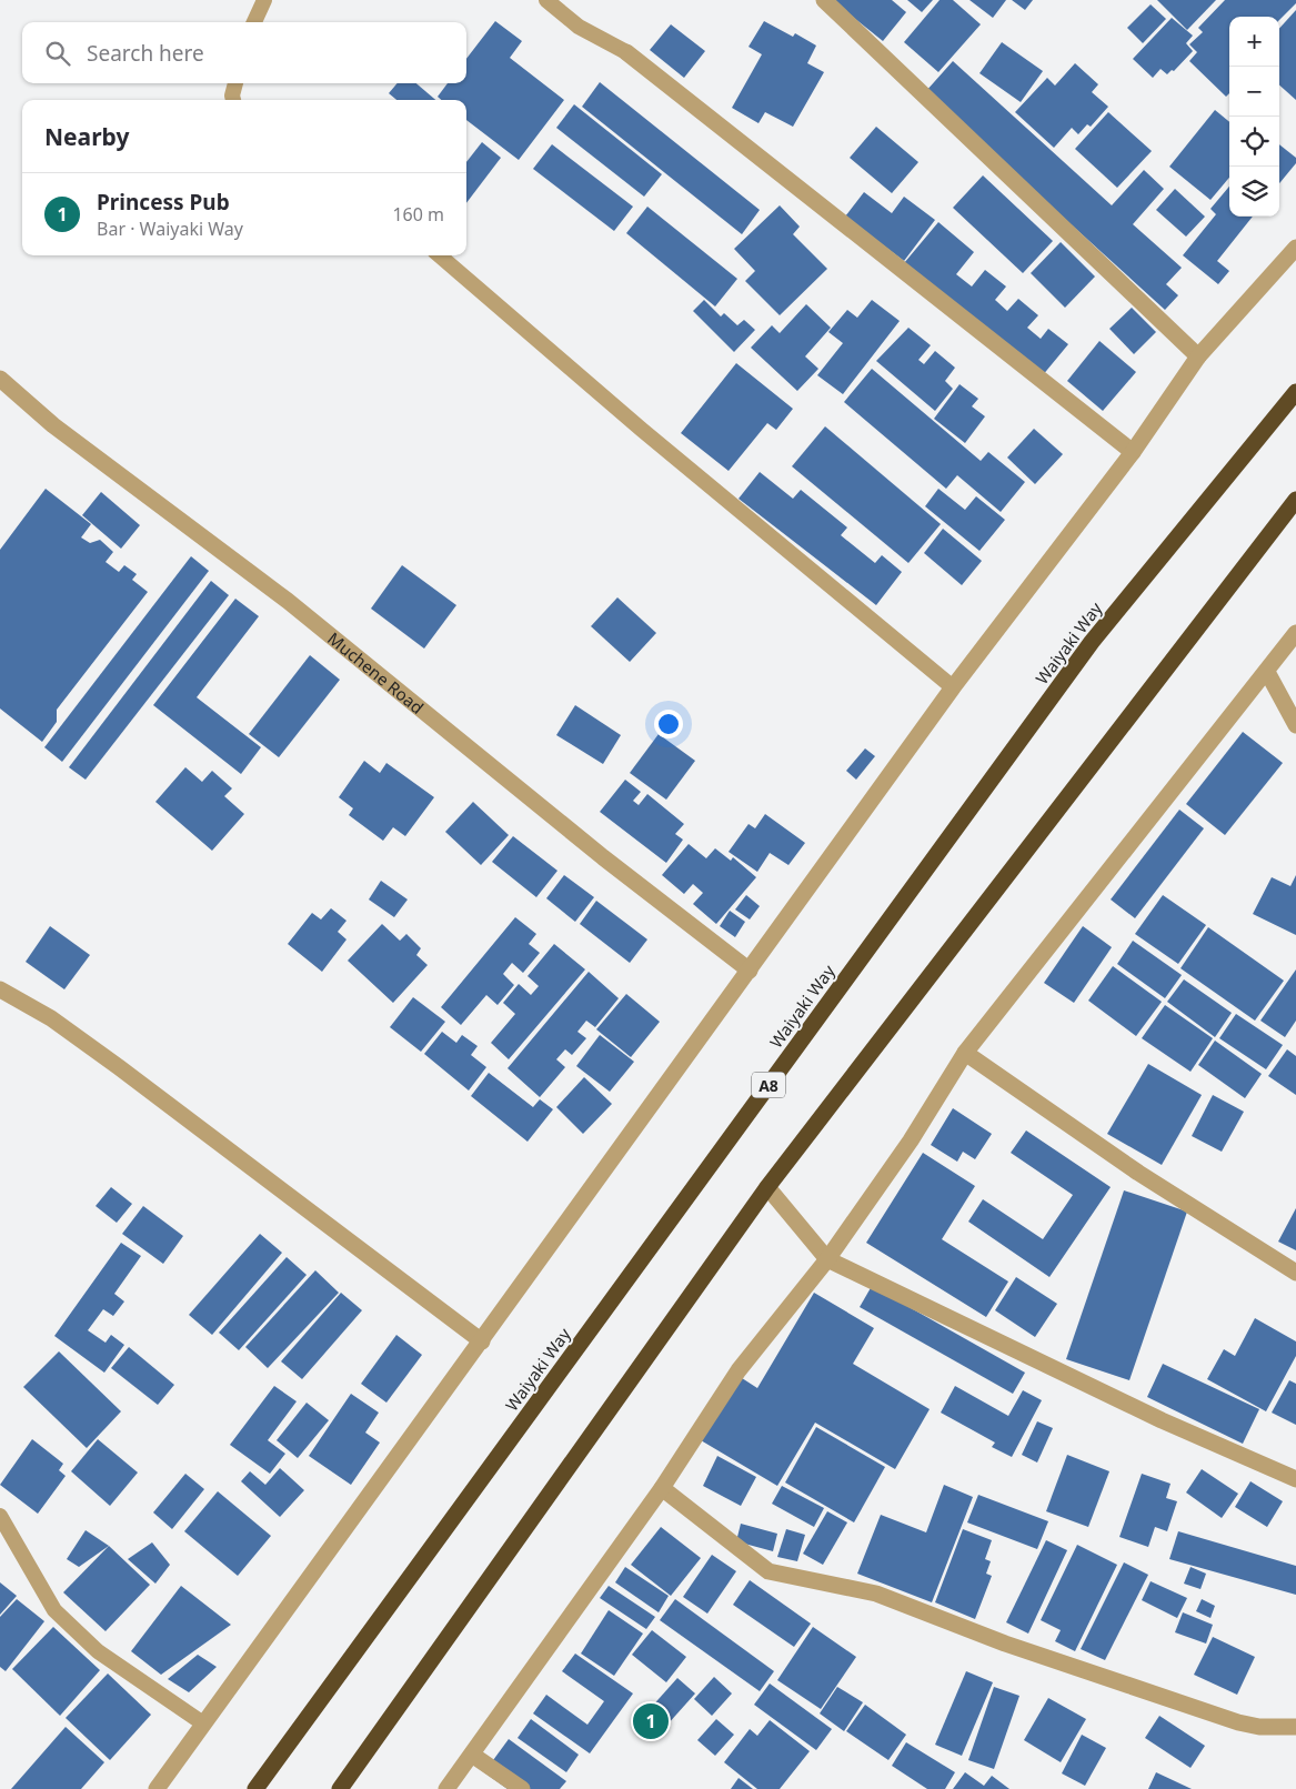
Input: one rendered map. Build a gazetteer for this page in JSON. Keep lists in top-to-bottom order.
{
  "streets": {
    "highway": ["Waiyaki Way", "A8"],
    "street": ["Muchene Road"]
  },
  "page": {
    "map_buttons": ["+", "−"],
    "search": "Search here",
    "heading": "Nearby",
    "list": [
      {
        "mark": "1",
        "name": "Princess Pub",
        "note": "Bar · Waiyaki Way",
        "value": "160 m"
      }
    ],
    "pins": "1"
  }
}
